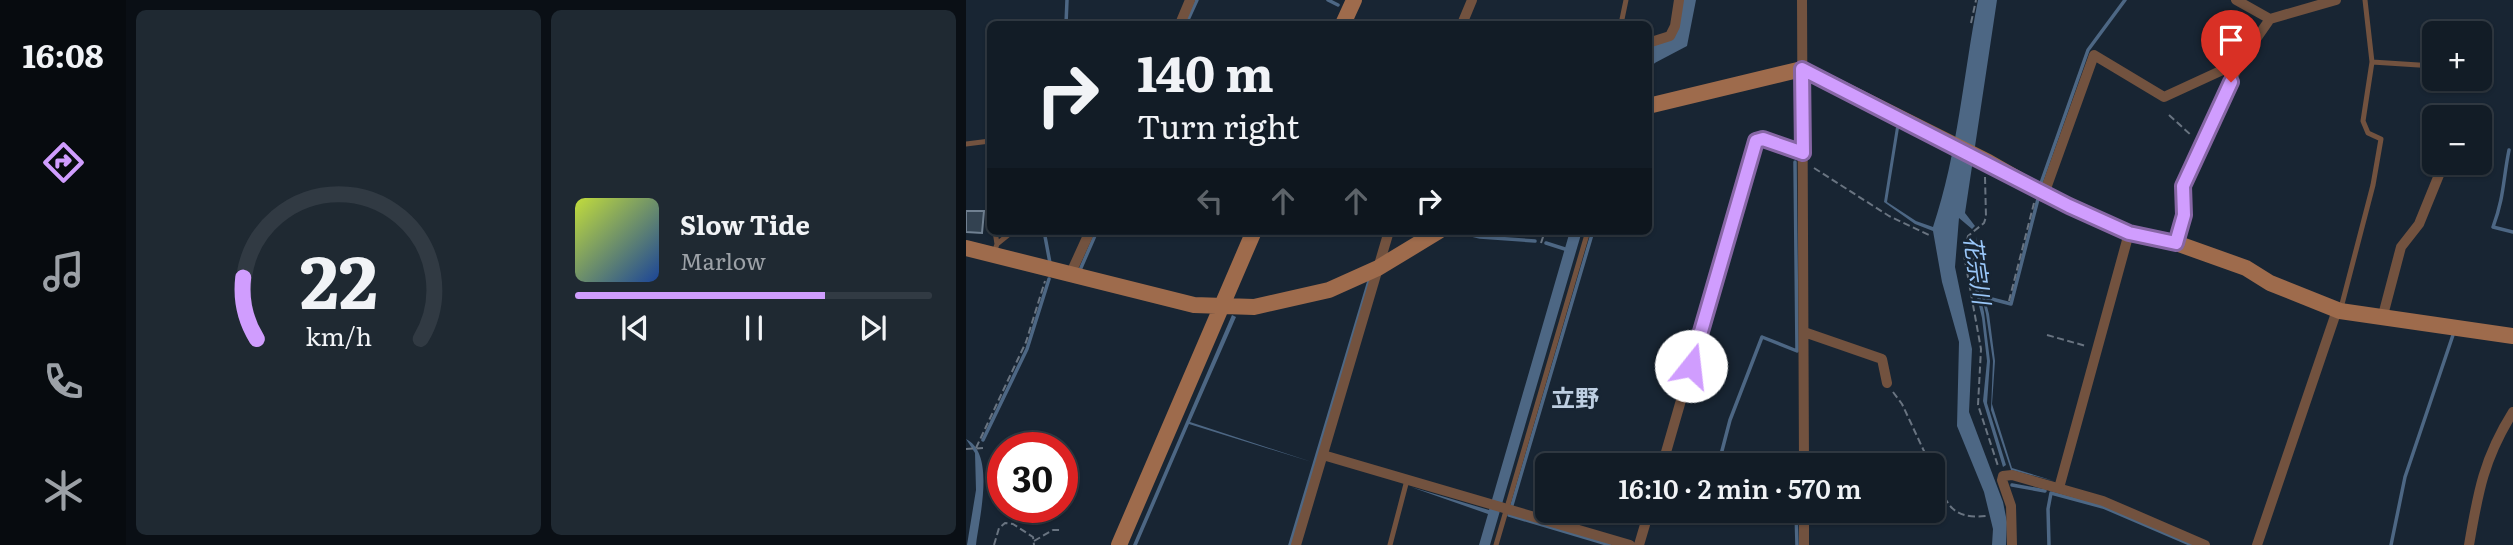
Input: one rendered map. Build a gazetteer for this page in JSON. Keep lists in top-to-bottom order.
{
  "districts": ["立野"],
  "water": ["花宗川"],
  "page": {
    "tabs": "16:08",
    "map_buttons": ["+", "−"],
    "turn": ["140 m", "Turn right"],
    "song": ["Slow Tide", "Marlow"],
    "limit": "30",
    "trip": "16:10 · 2 min · 570 m",
    "gauge": ["22", "km/h"]
  }
}
